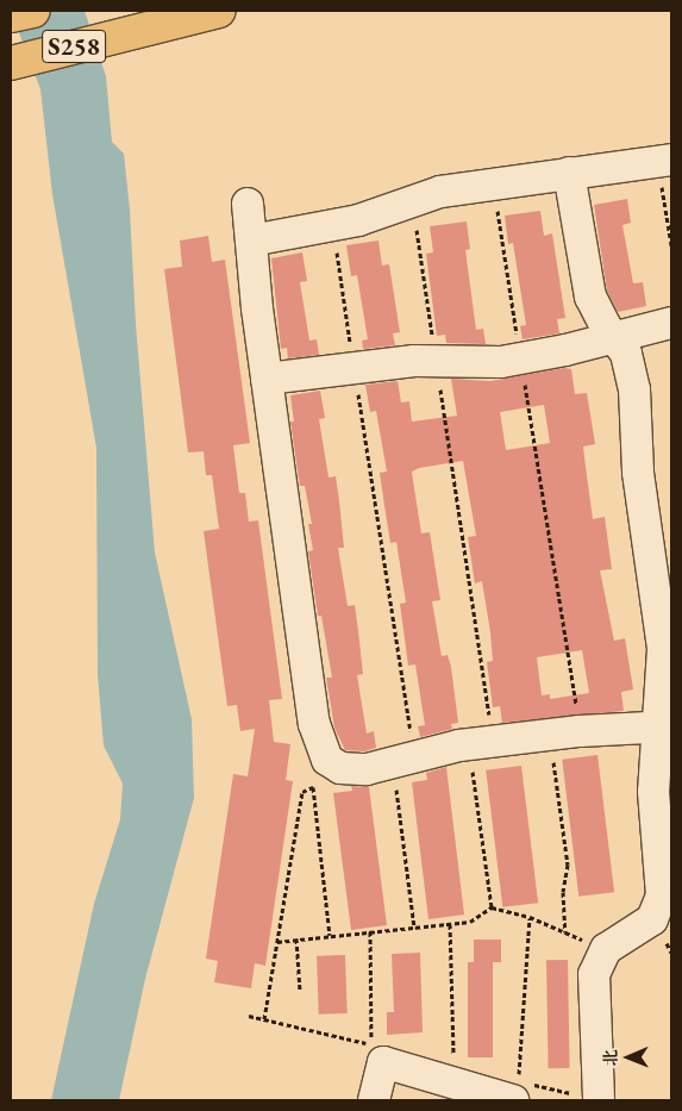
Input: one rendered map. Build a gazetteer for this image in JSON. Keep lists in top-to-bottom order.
{
  "streets": {
    "main road": ["S258"]
  },
  "north": "left"
}
